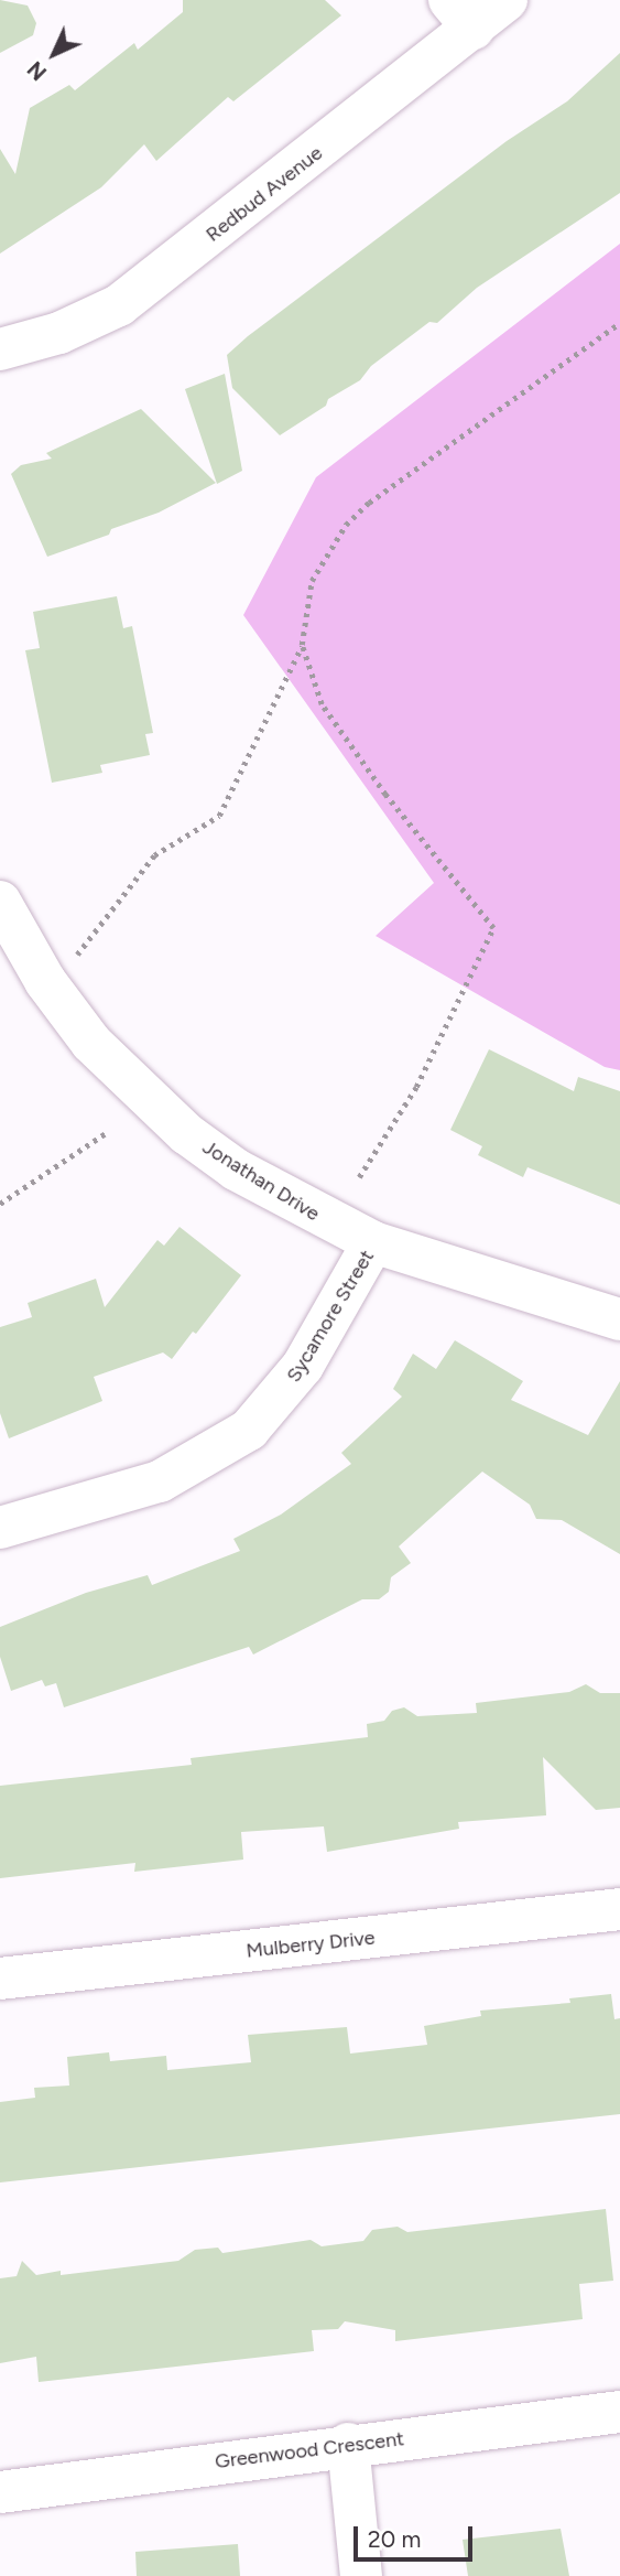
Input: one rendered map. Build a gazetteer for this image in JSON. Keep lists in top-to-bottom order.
{
  "streets": {
    "street": [
      "Redbud Avenue",
      "Jonathan Drive",
      "Sycamore Street",
      "Mulberry Drive",
      "Greenwood Crescent"
    ]
  },
  "crossings": [
    ["Jonathan Drive", "Sycamore Street"]
  ],
  "scale_bar": "20 m",
  "north": "bottom left"
}
